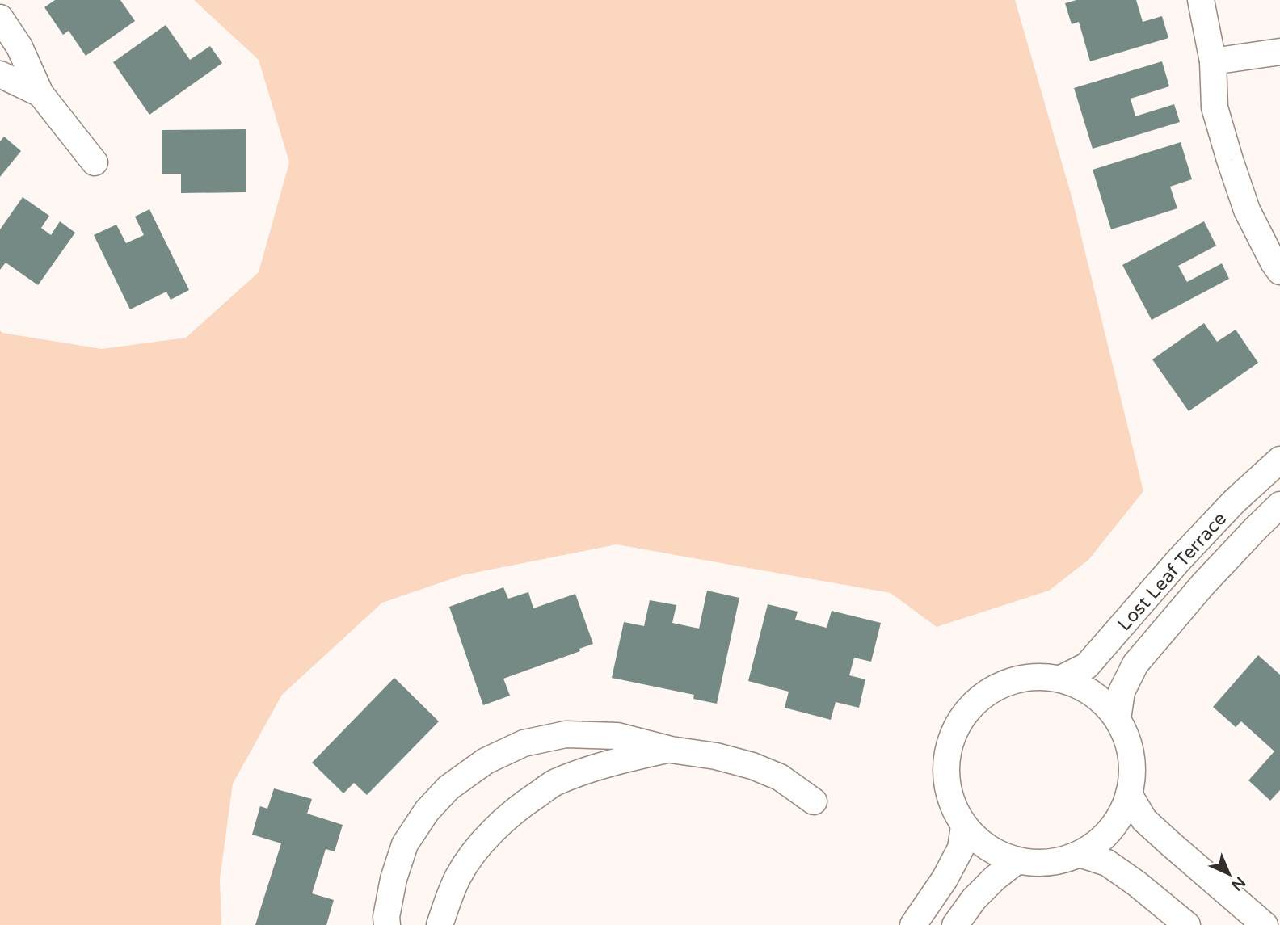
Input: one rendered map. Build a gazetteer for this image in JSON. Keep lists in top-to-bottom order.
{
  "streets": {
    "street": ["Lost Leaf Terrace"]
  },
  "north": "bottom right"
}
